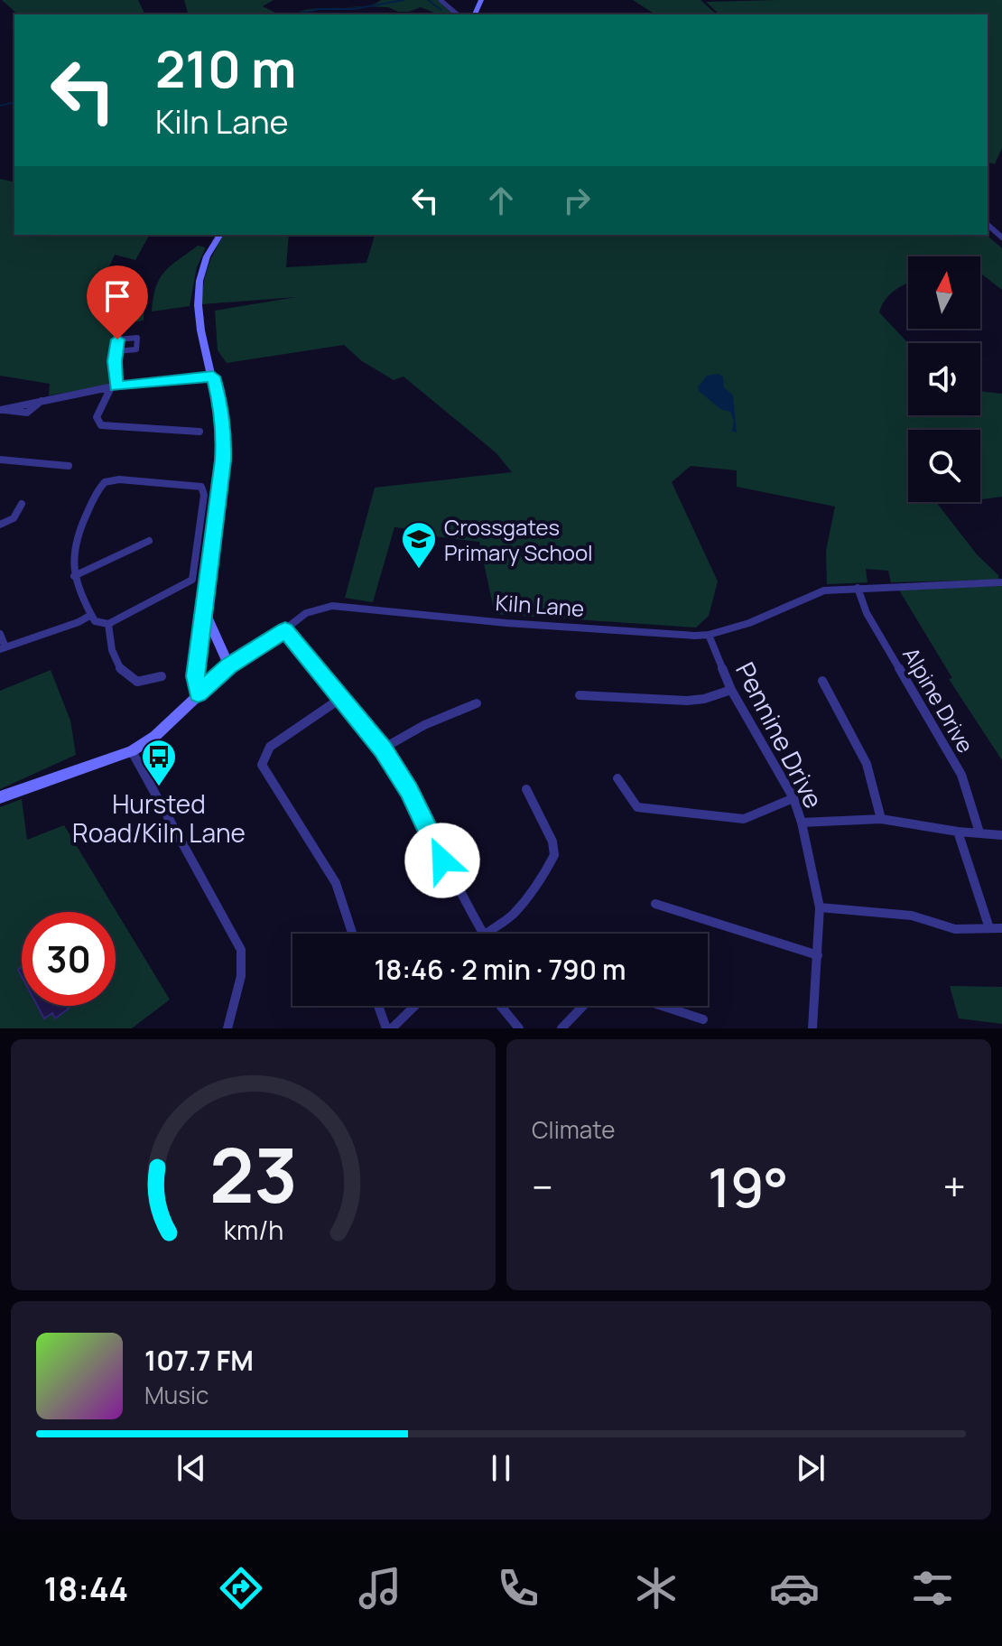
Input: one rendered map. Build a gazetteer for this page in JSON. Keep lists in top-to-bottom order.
{
  "streets": {
    "street": ["Kiln Lane", "Alpine Drive", "Pennine Drive"]
  },
  "crossings": [
    ["Kiln Lane", "Alpine Drive"],
    ["Kiln Lane", "Pennine Drive"]
  ],
  "places": {
    "school or university": ["Crossgates Primary School"],
    "bus stop": ["Hursted Road/Kiln Lane"]
  },
  "north": "top",
  "page": {
    "turn": ["210 m", "Kiln Lane"],
    "limit": "30",
    "trip": "18:46 · 2 min · 790 m",
    "tile": "Climate",
    "heat": ["−", "19°", "+"],
    "song": ["107.7 FM", "Music"],
    "tabs": "18:44",
    "gauge": ["23", "km/h"]
  }
}
